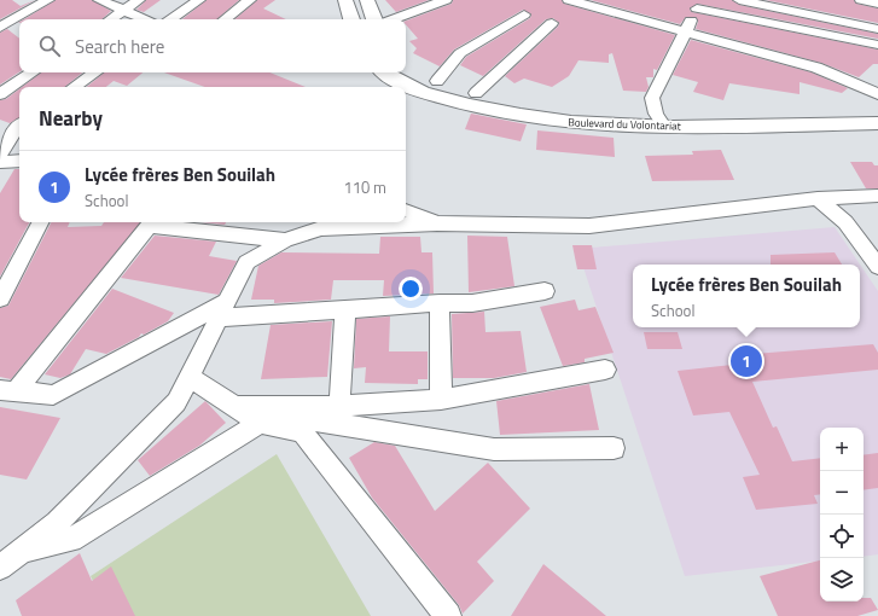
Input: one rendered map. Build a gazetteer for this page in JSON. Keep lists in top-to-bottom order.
{
  "streets": {
    "main road": ["Boulevard du Volontariat"]
  },
  "page": {
    "search": "Search here",
    "heading": "Nearby",
    "list": [
      {
        "mark": "1",
        "name": "Lycée frères Ben Souilah",
        "note": "School",
        "value": "110 m"
      }
    ],
    "popup": ["Lycée frères Ben Souilah", "School"],
    "pins": "1",
    "map_buttons": ["+", "−"]
  }
}
